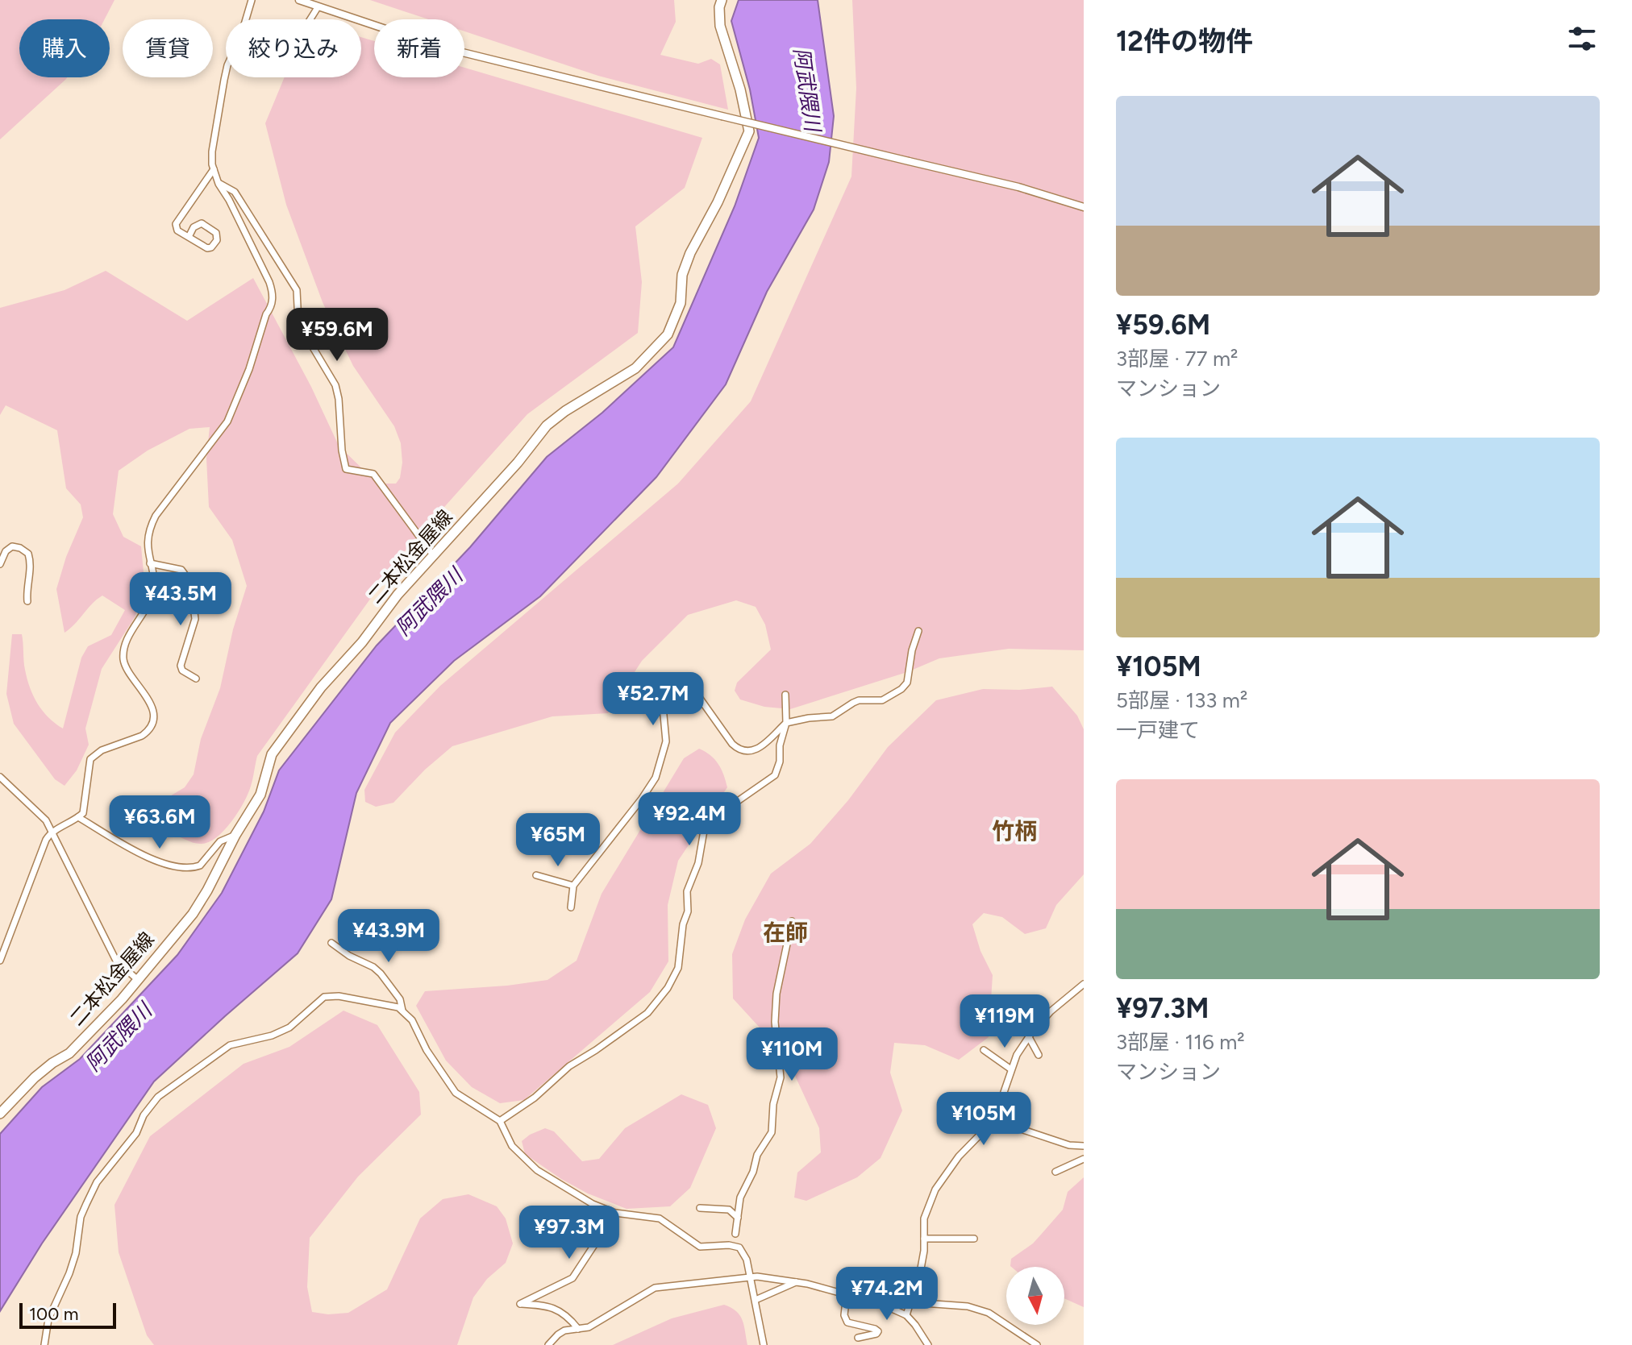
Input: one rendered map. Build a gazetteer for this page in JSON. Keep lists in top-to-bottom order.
{
  "streets": {
    "main road": ["二本松金屋線"]
  },
  "districts": ["竹柄", "在師"],
  "water": ["阿武隈川"],
  "scale_bar": "100 m",
  "north": "bottom",
  "page": {
    "heading": "12件の物件",
    "chip": [
      "購入",
      "賃貸",
      "絞り込み",
      "新着"
    ],
    "list": [
      {
        "name": "¥59.6M",
        "note": "3部屋 · 77 m² · マンション"
      },
      {
        "name": "¥105M",
        "note": "5部屋 · 133 m² · 一戸建て"
      },
      {
        "name": "¥97.3M",
        "note": "3部屋 · 116 m² · マンション"
      }
    ],
    "price": [
      "¥59.6M",
      "¥43.5M",
      "¥52.7M",
      "¥92.4M",
      "¥63.6M",
      "¥65M",
      "¥43.9M",
      "¥119M",
      "¥110M",
      "¥105M",
      "¥97.3M",
      "¥74.2M"
    ],
    "scale": "100 m"
  }
}
